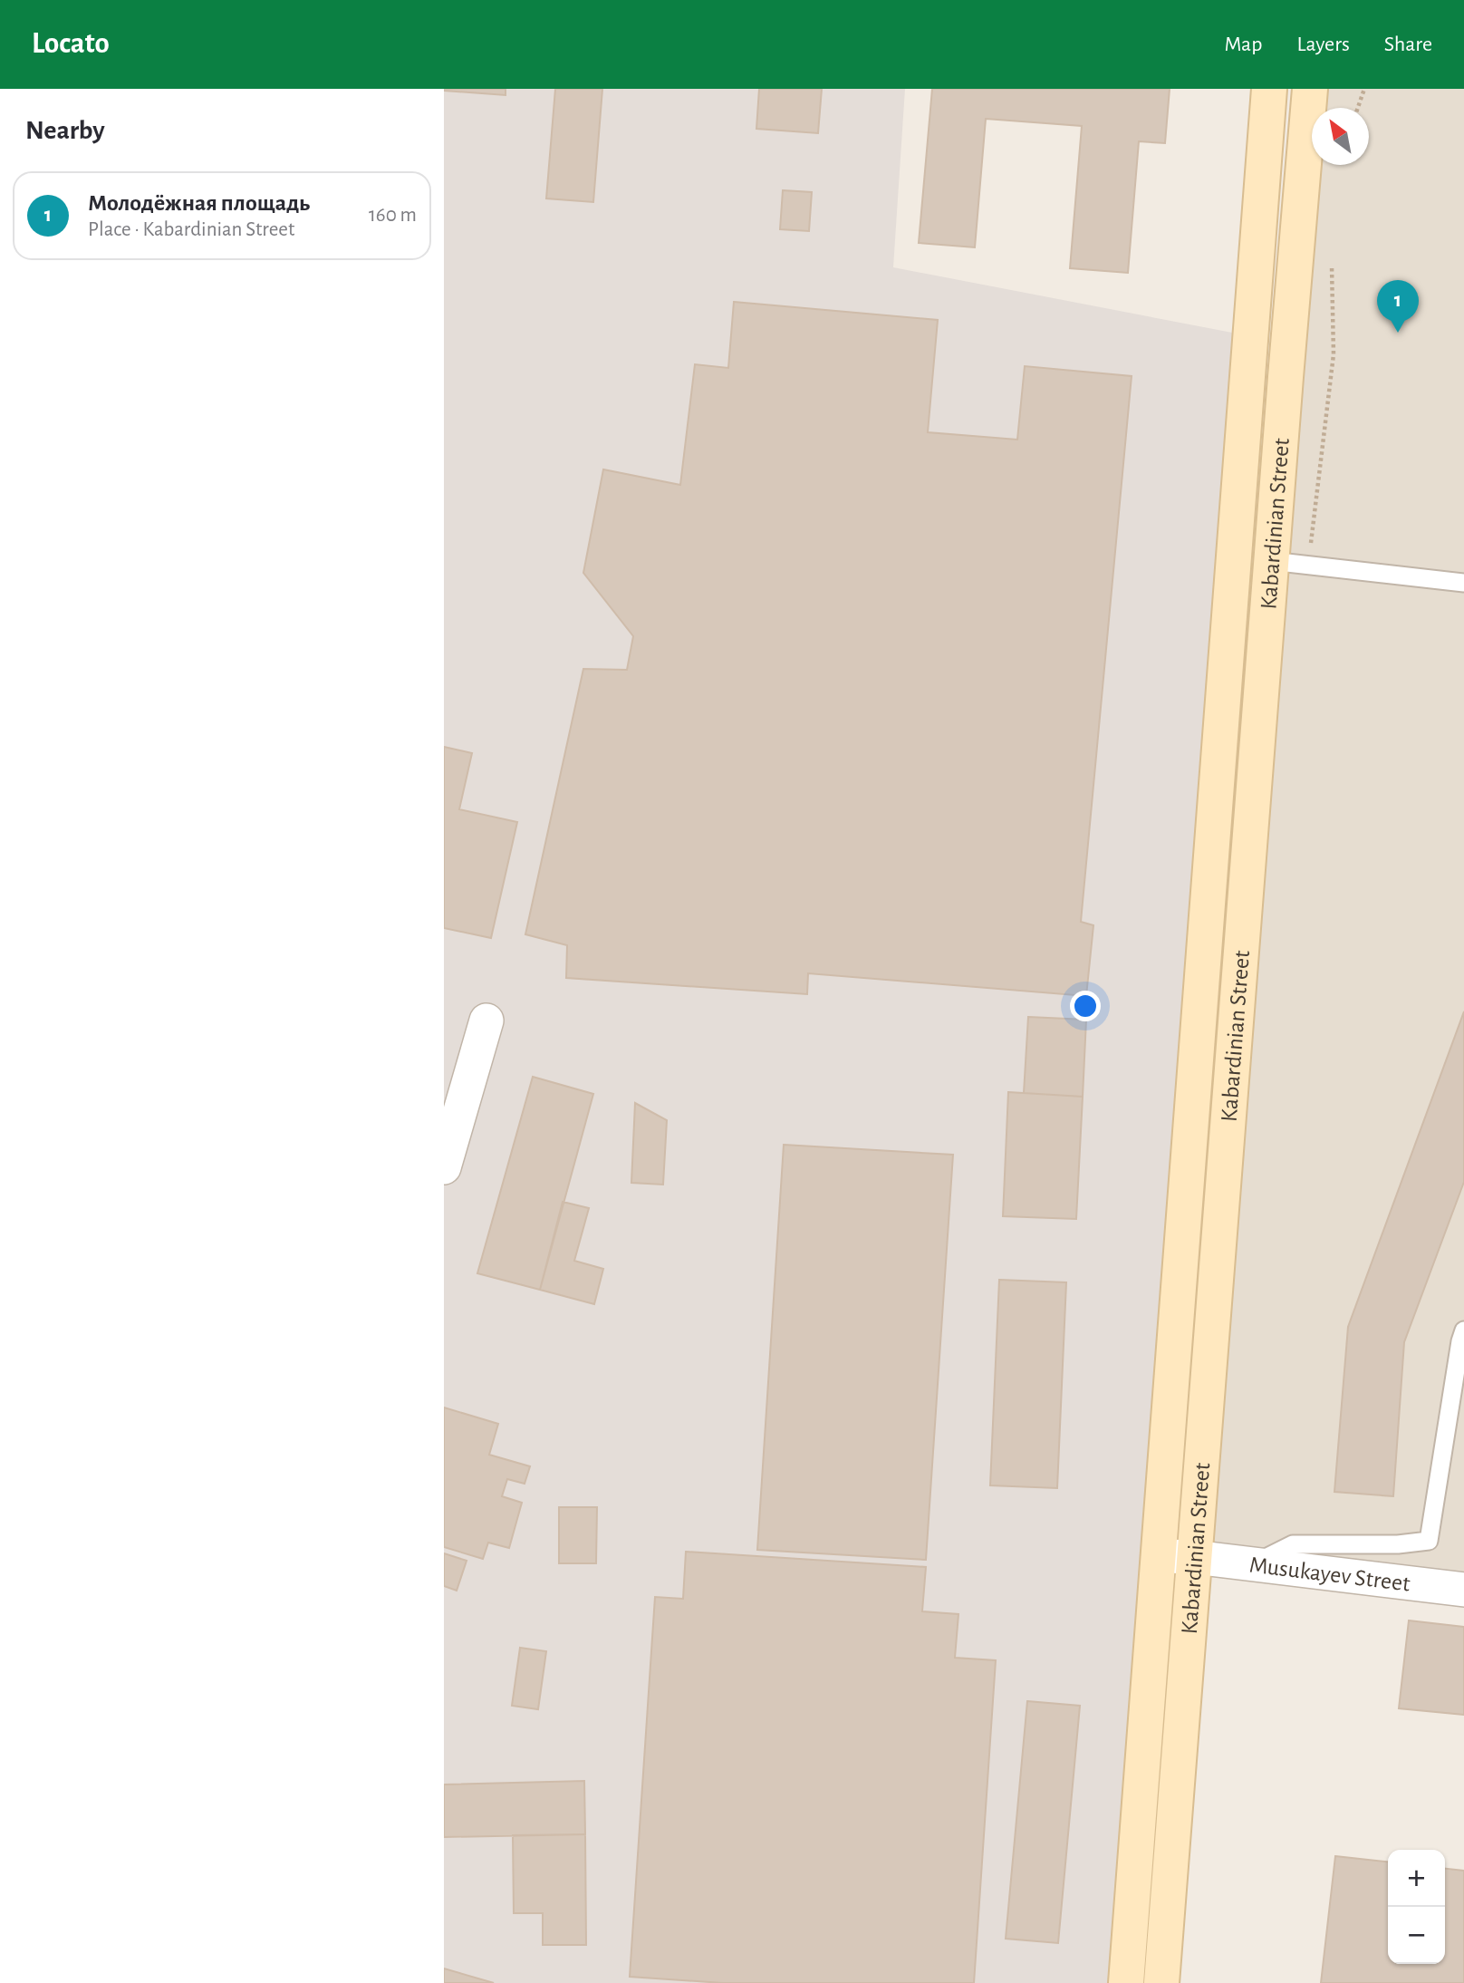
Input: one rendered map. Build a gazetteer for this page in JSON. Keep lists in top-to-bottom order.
{
  "streets": {
    "main road": ["Kabardinian Street"],
    "street": ["Musukayev Street"]
  },
  "crossings": [
    ["Kabardinian Street", "Musukayev Street"]
  ],
  "north": "top left",
  "page": {
    "header": "Locato",
    "nav": ["Map", "Layers", "Share"],
    "heading": "Nearby",
    "list": [
      {
        "mark": "1",
        "name": "Молодёжная площадь",
        "note": "Place · Kabardinian Street",
        "value": "160 m"
      }
    ],
    "pins": "1",
    "map_buttons": ["+", "−"]
  }
}
